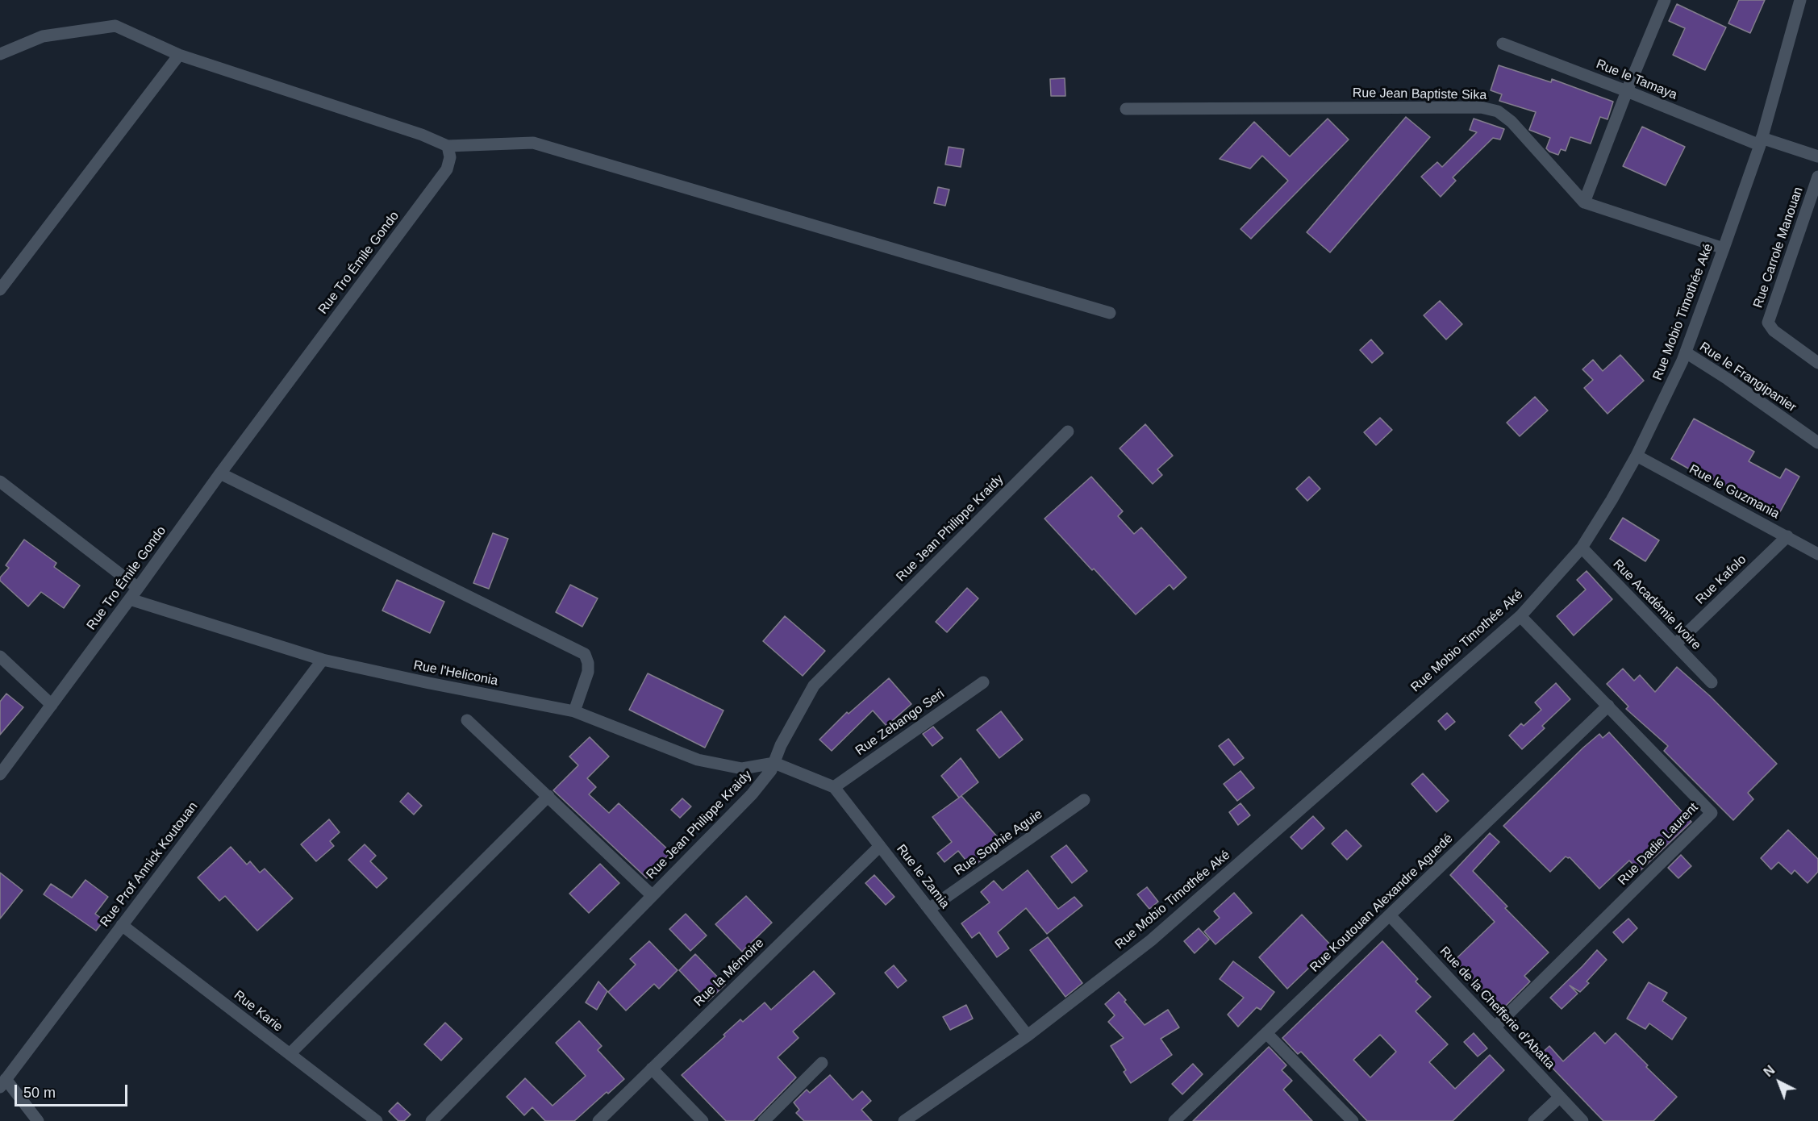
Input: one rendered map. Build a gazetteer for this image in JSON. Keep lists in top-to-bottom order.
{
  "streets": {
    "street": [
      "Rue le Tamaya",
      "Rue Jean Baptiste Sika",
      "Rue Carrole Manouan",
      "Rue Tro Émile Gondo",
      "Rue Mobio Timothée Aké",
      "Rue le Frangipanier",
      "Rue le Guzmania",
      "Rue Jean Philippe Kraidy",
      "Rue Kafolo",
      "Rue Académie Ivoire",
      "Rue l'Heliconia",
      "Rue Zebango Seri",
      "Rue Sophie Aguie",
      "Rue Dadie Laurent",
      "Rue Prof Annick Koutouan",
      "Rue le Zamia",
      "Rue Koutouan Alexandre Aguedé",
      "Rue la Mémoire",
      "Rue de la Chefferie d'Abatta",
      "Rue Karie"
    ]
  },
  "crossings": [
    ["Rue le Tamaya", "Rue Mobio Timothée Aké"],
    ["Rue Jean Baptiste Sika", "Rue Mobio Timothée Aké"],
    ["Rue Tro Émile Gondo", "Rue l'Heliconia"],
    ["Rue Mobio Timothée Aké", "Rue le Frangipanier"],
    ["Rue Mobio Timothée Aké", "Rue le Guzmania"],
    ["Rue Mobio Timothée Aké", "Rue Académie Ivoire"],
    ["Rue Mobio Timothée Aké", "Rue Dadie Laurent"],
    ["Rue Mobio Timothée Aké", "Rue le Zamia"],
    ["Rue le Guzmania", "Rue Kafolo"],
    ["Rue Jean Philippe Kraidy", "Rue l'Heliconia"],
    ["Rue Kafolo", "Rue Académie Ivoire"],
    ["Rue l'Heliconia", "Rue Prof Annick Koutouan"],
    ["Rue Zebango Seri", "Rue le Zamia"],
    ["Rue Sophie Aguie", "Rue le Zamia"],
    ["Rue Dadie Laurent", "Rue Koutouan Alexandre Aguedé"],
    ["Rue Dadie Laurent", "Rue de la Chefferie d'Abatta"],
    ["Rue Prof Annick Koutouan", "Rue Karie"],
    ["Rue le Zamia", "Rue la Mémoire"],
    ["Rue Koutouan Alexandre Aguedé", "Rue de la Chefferie d'Abatta"]
  ],
  "scale_bar": "50 m",
  "north": "top left"
}
